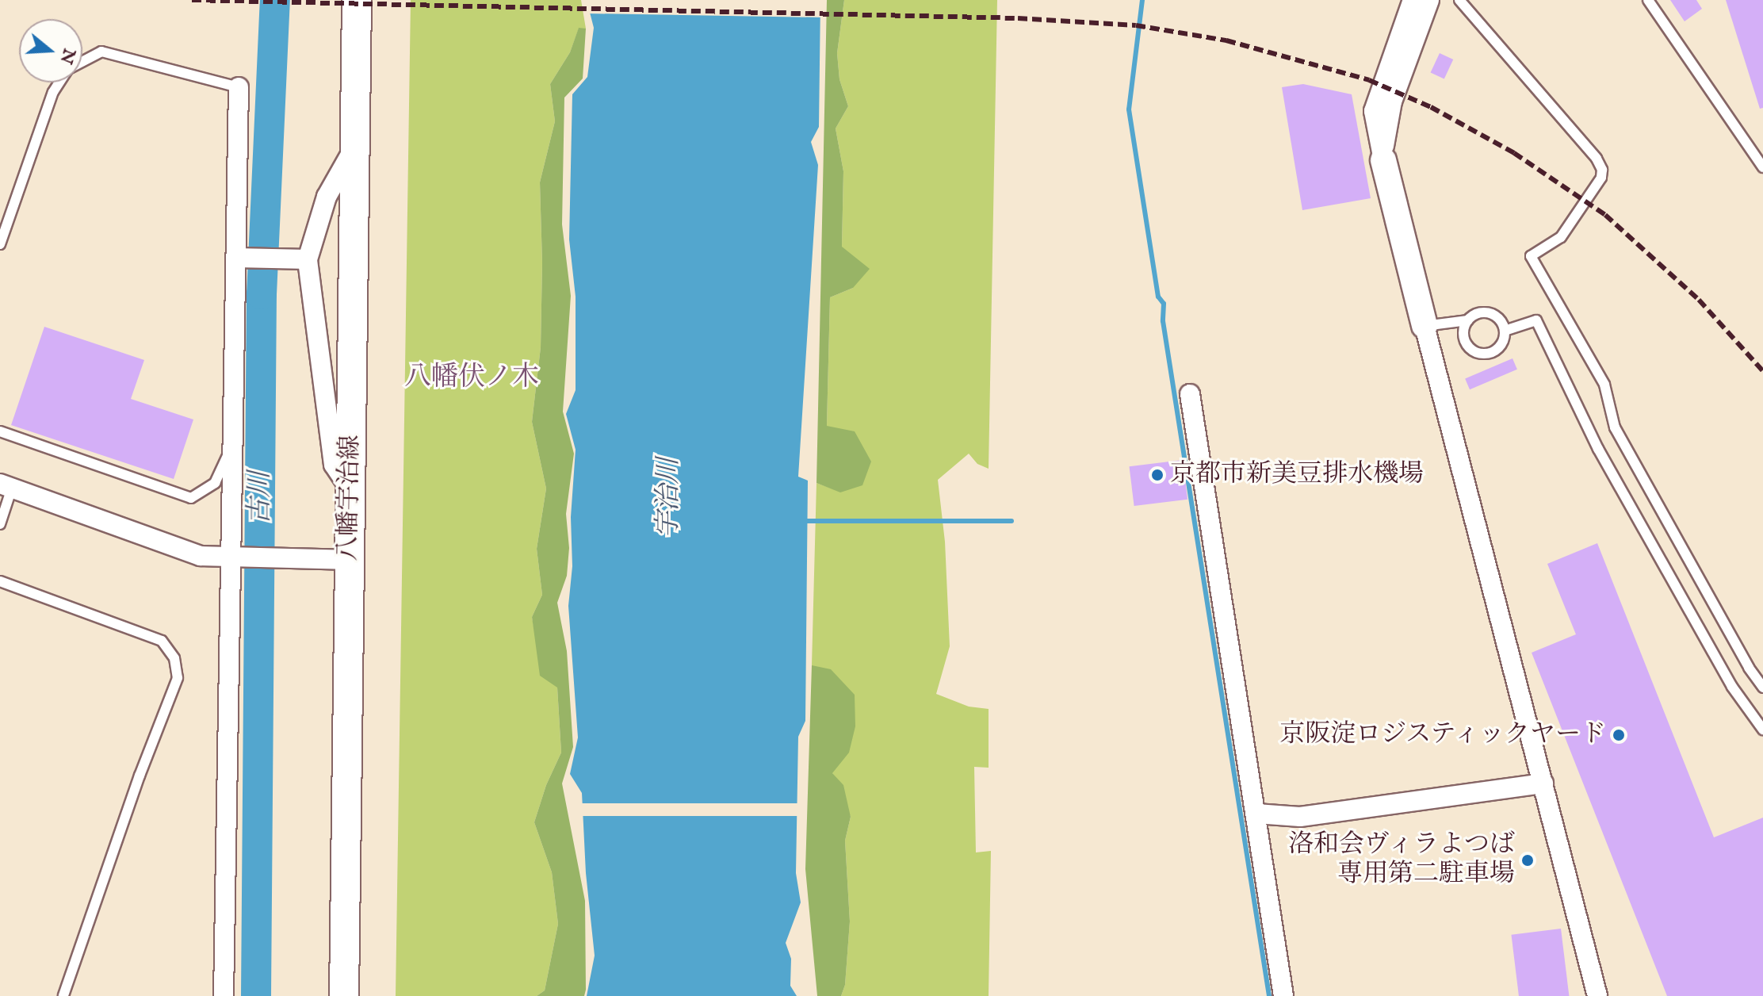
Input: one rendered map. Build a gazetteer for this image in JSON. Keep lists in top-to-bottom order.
{
  "streets": {
    "main road": ["八幡宇治線"]
  },
  "districts": ["八幡伏ノ木"],
  "water": ["古川", "宇治川"],
  "places": ["京都市新美豆排水機場", "京阪淀ロジスティックヤード", "洛和会ヴィラよつば 専用第二駐車場"],
  "north": "right"
}
